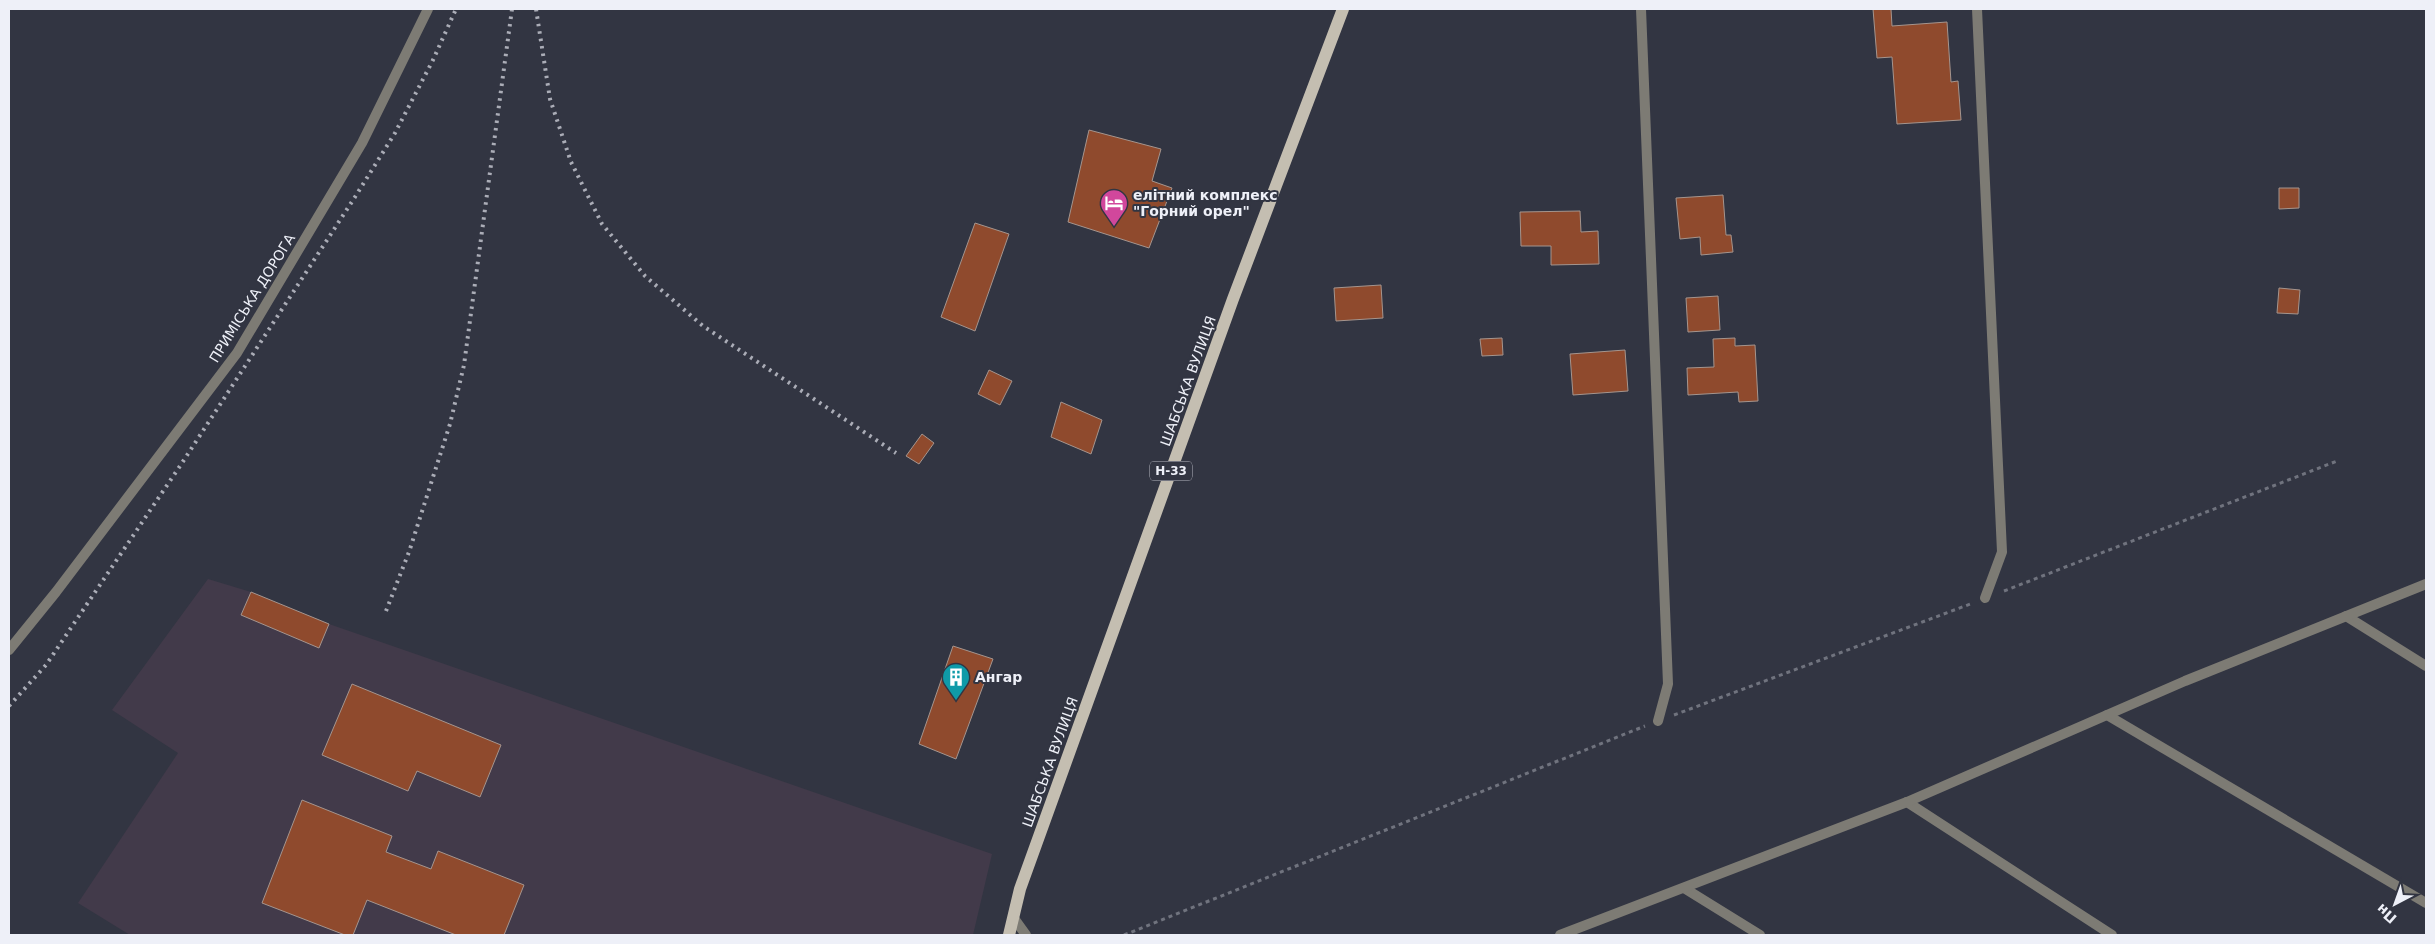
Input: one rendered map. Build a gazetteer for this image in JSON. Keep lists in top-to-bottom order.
{
  "streets": {
    "main road": ["ШАБСЬКА ВУЛИЦЯ", "Н-33"],
    "street": ["ПРИМІСЬКА ДОРОГА"]
  },
  "places": {
    "hotel": ["елітний комплекс \"Горний орел\""],
    "building": ["Ангар"]
  },
  "north": "bottom left"
}
